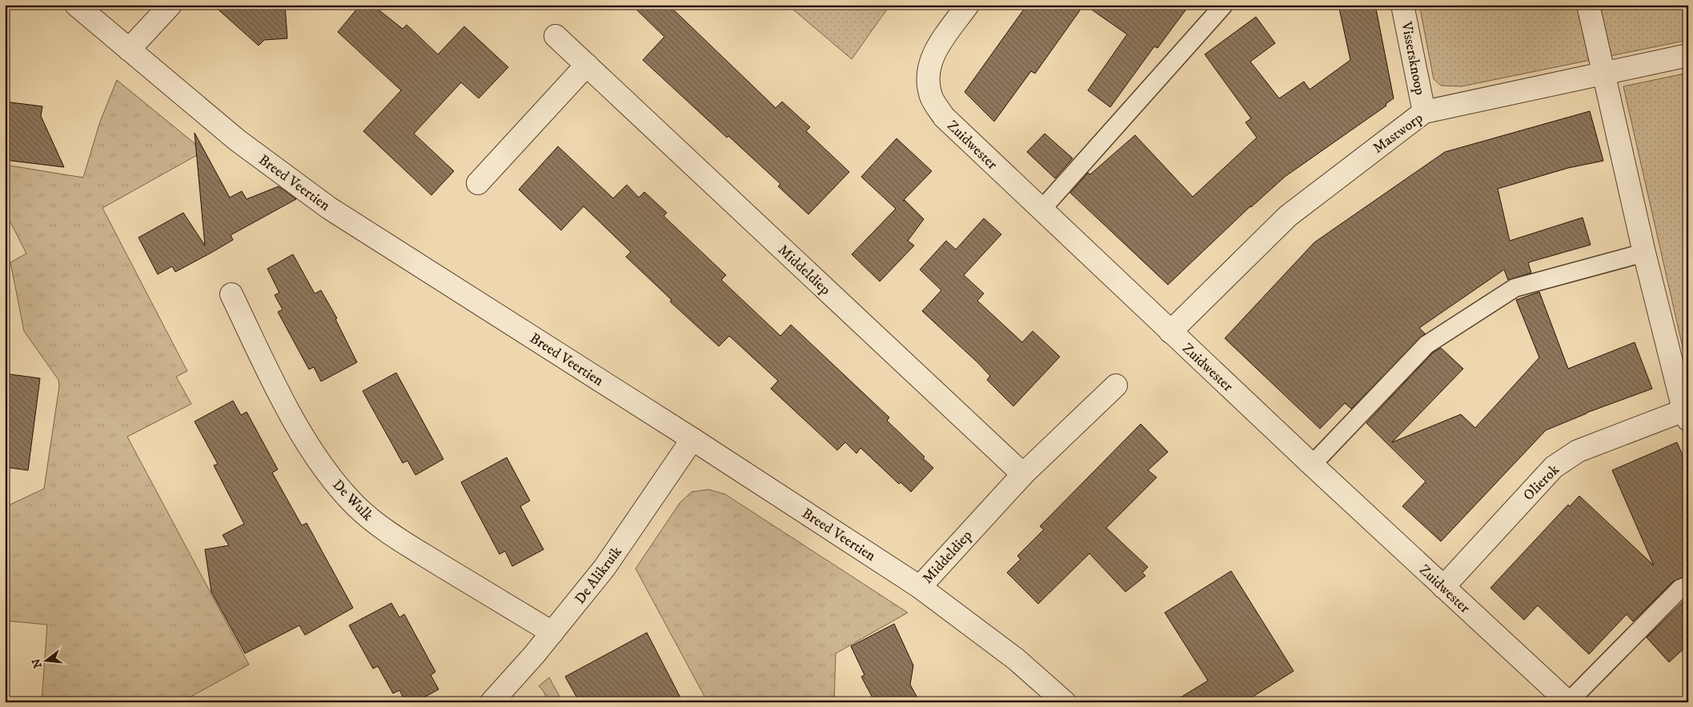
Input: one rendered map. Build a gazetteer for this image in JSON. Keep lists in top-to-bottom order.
{
  "streets": {
    "street": [
      "Vissersknoop",
      "Mastworp",
      "Zuidwester",
      "Breed Veertien",
      "Middeldiep",
      "Olierok",
      "De Wulk",
      "De Alikruik"
    ]
  },
  "crossings": [
    ["Vissersknoop", "Mastworp"],
    ["Mastworp", "Zuidwester"],
    ["Zuidwester", "Olierok"],
    ["Breed Veertien", "Middeldiep"],
    ["Breed Veertien", "De Alikruik"],
    ["De Wulk", "De Alikruik"]
  ],
  "north": "left"
}
